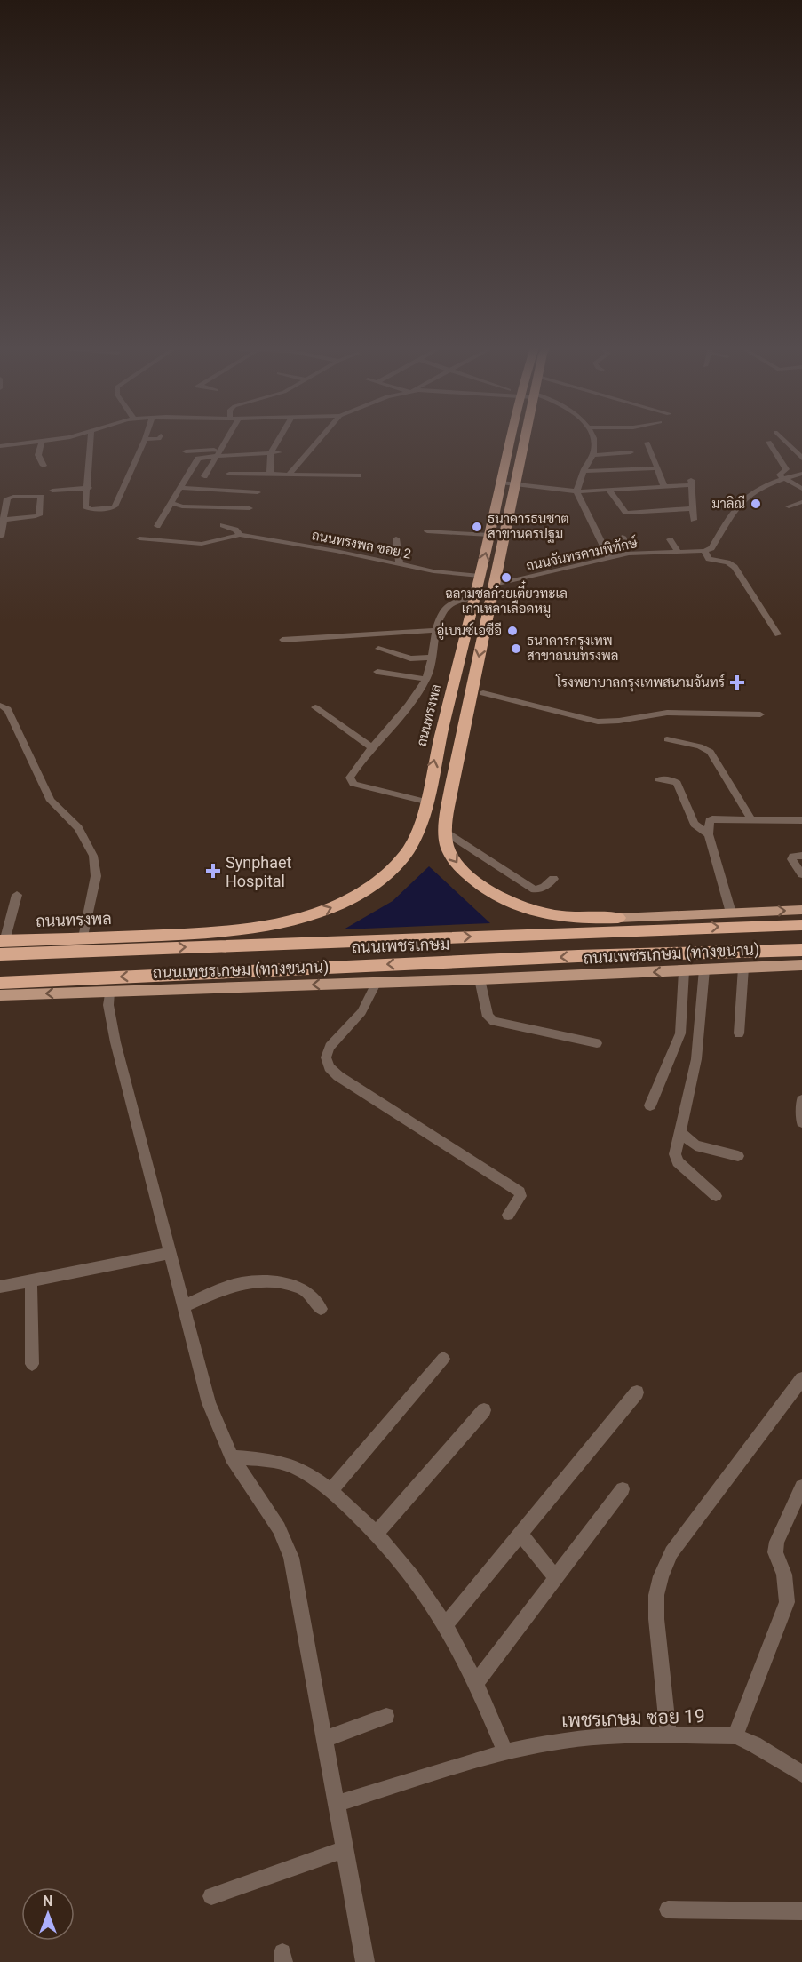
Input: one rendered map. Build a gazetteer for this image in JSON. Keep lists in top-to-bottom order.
{
  "streets": {
    "highway": ["ถนนทรงพล", "ถนนเพชรเกษม"],
    "main road": ["ถนนเพชรเกษม (ทางขนาน)"],
    "street": ["ถนนทรงพล ซอย 2", "ถนนจันทรคามพิทักษ์", "เพชรเกษม ซอย 19"]
  },
  "crossings": [
    ["ถนนทรงพล ซอย 2", "ถนนทรงพล"],
    ["ถนนทรงพล", "ถนนเพชรเกษม"]
  ],
  "one_way": ["ถนนเพชรเกษม (ทางขนาน)"],
  "places": {
    "other": [
      "มาลิณี",
      "ธนาคารธนชาต สาขานครปฐม",
      "ฉลามชลก๋วยเตี๋ยวทะเล เกาเหลาเลือดหมู",
      "อู่เบนซ์เอซีอี",
      "ธนาคารกรุงเทพ สาขาถนนทรงพล"
    ],
    "health": ["โรงพยาบาลกรุงเทพสนามจันทร์", "Synphaet Hospital"]
  },
  "north": "top"
}
